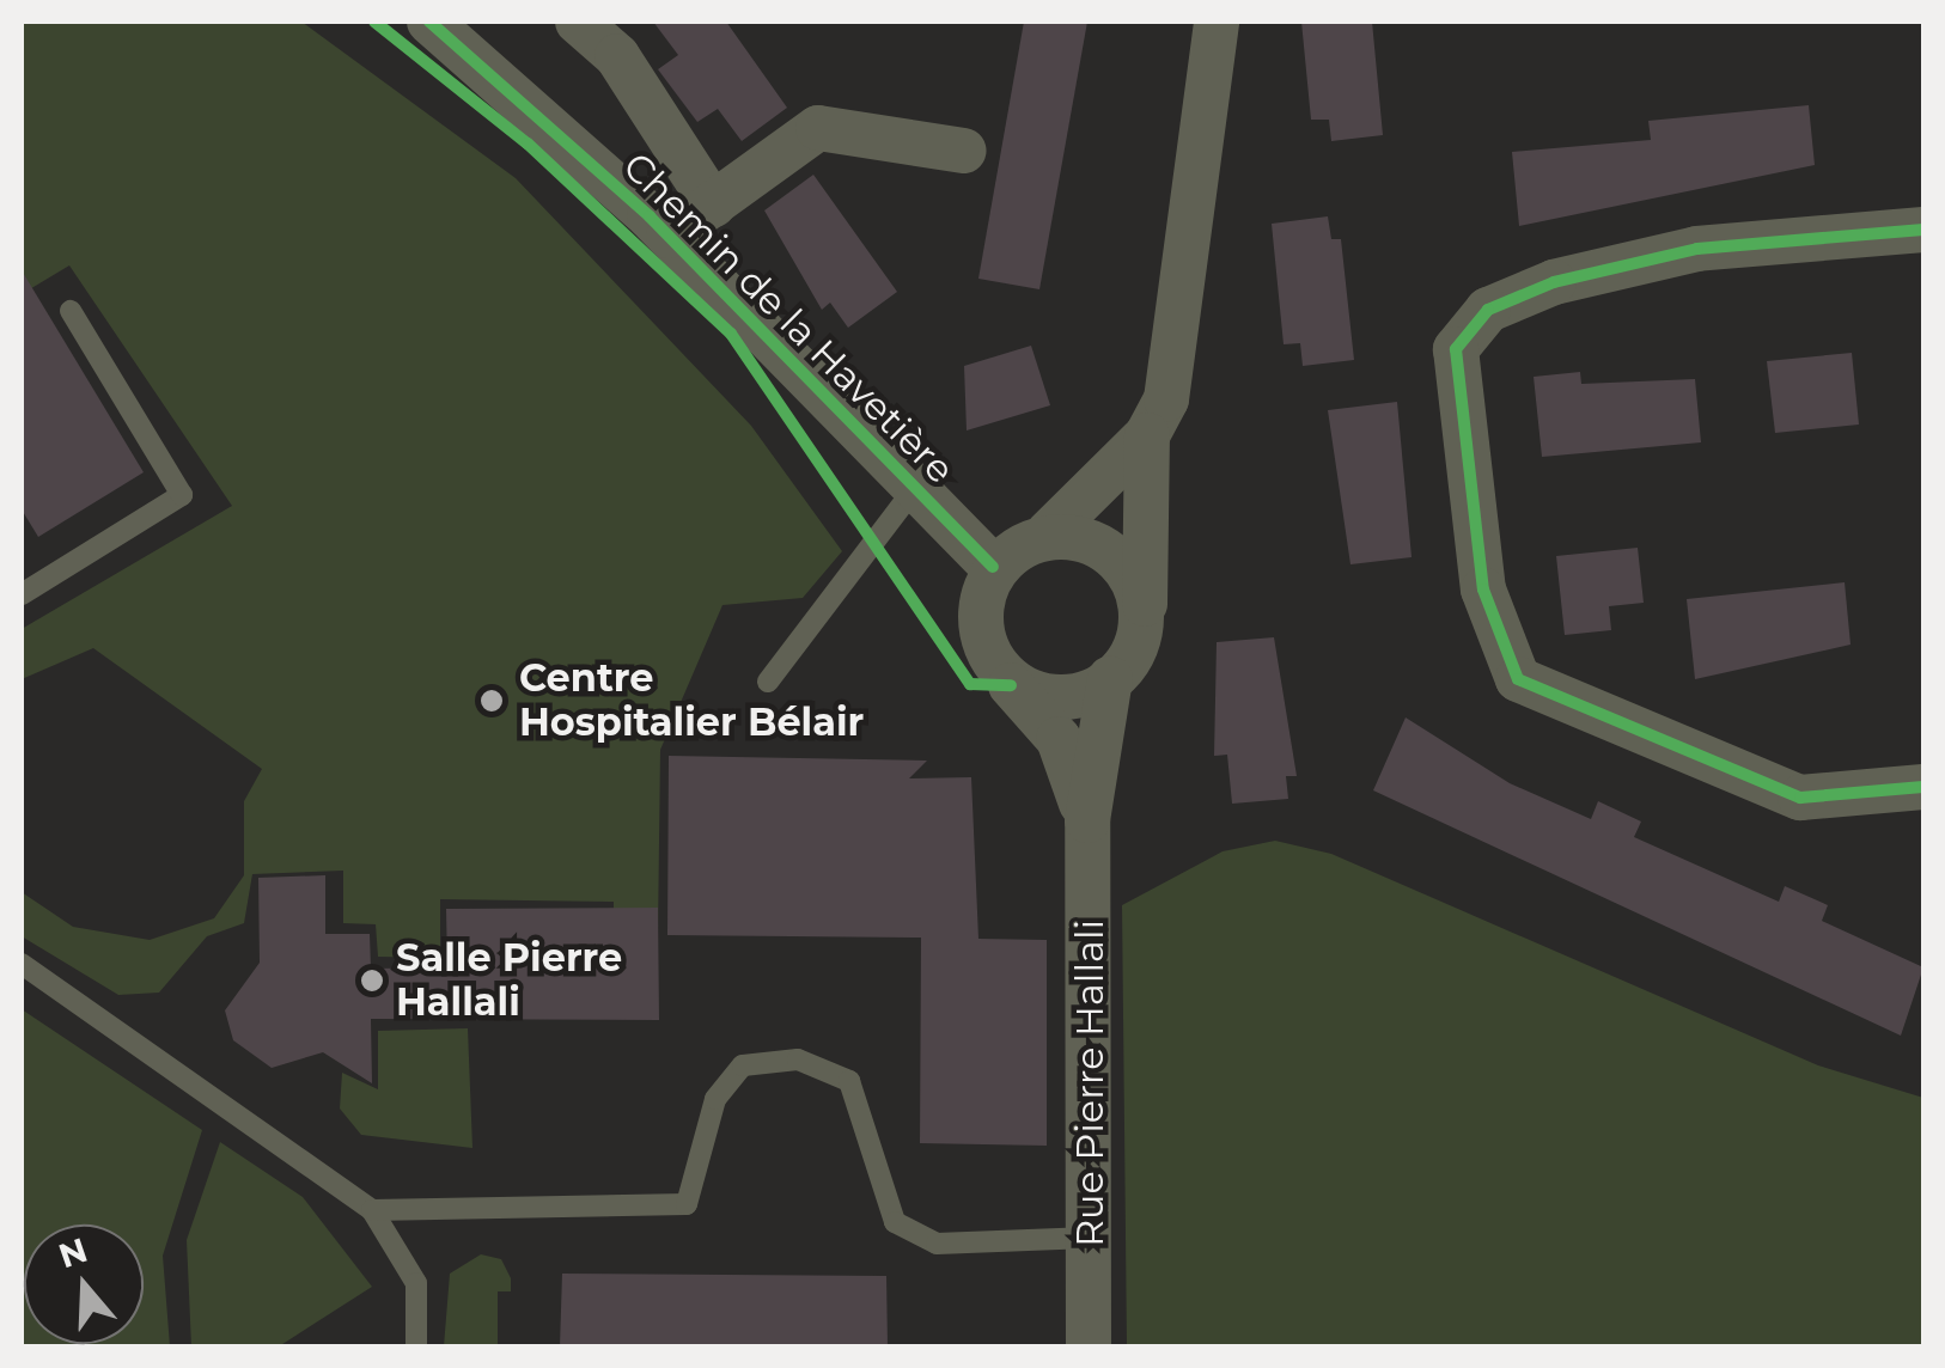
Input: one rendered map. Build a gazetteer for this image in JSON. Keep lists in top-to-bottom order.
{
  "streets": {
    "street": ["Chemin de la Havetière", "Rue Pierre Hallali"]
  },
  "crossings": [
    ["Chemin de la Havetière", "Rue Pierre Hallali"]
  ],
  "places": ["Centre Hospitalier Bélair", "Salle Pierre Hallali"],
  "north": "top"
}
